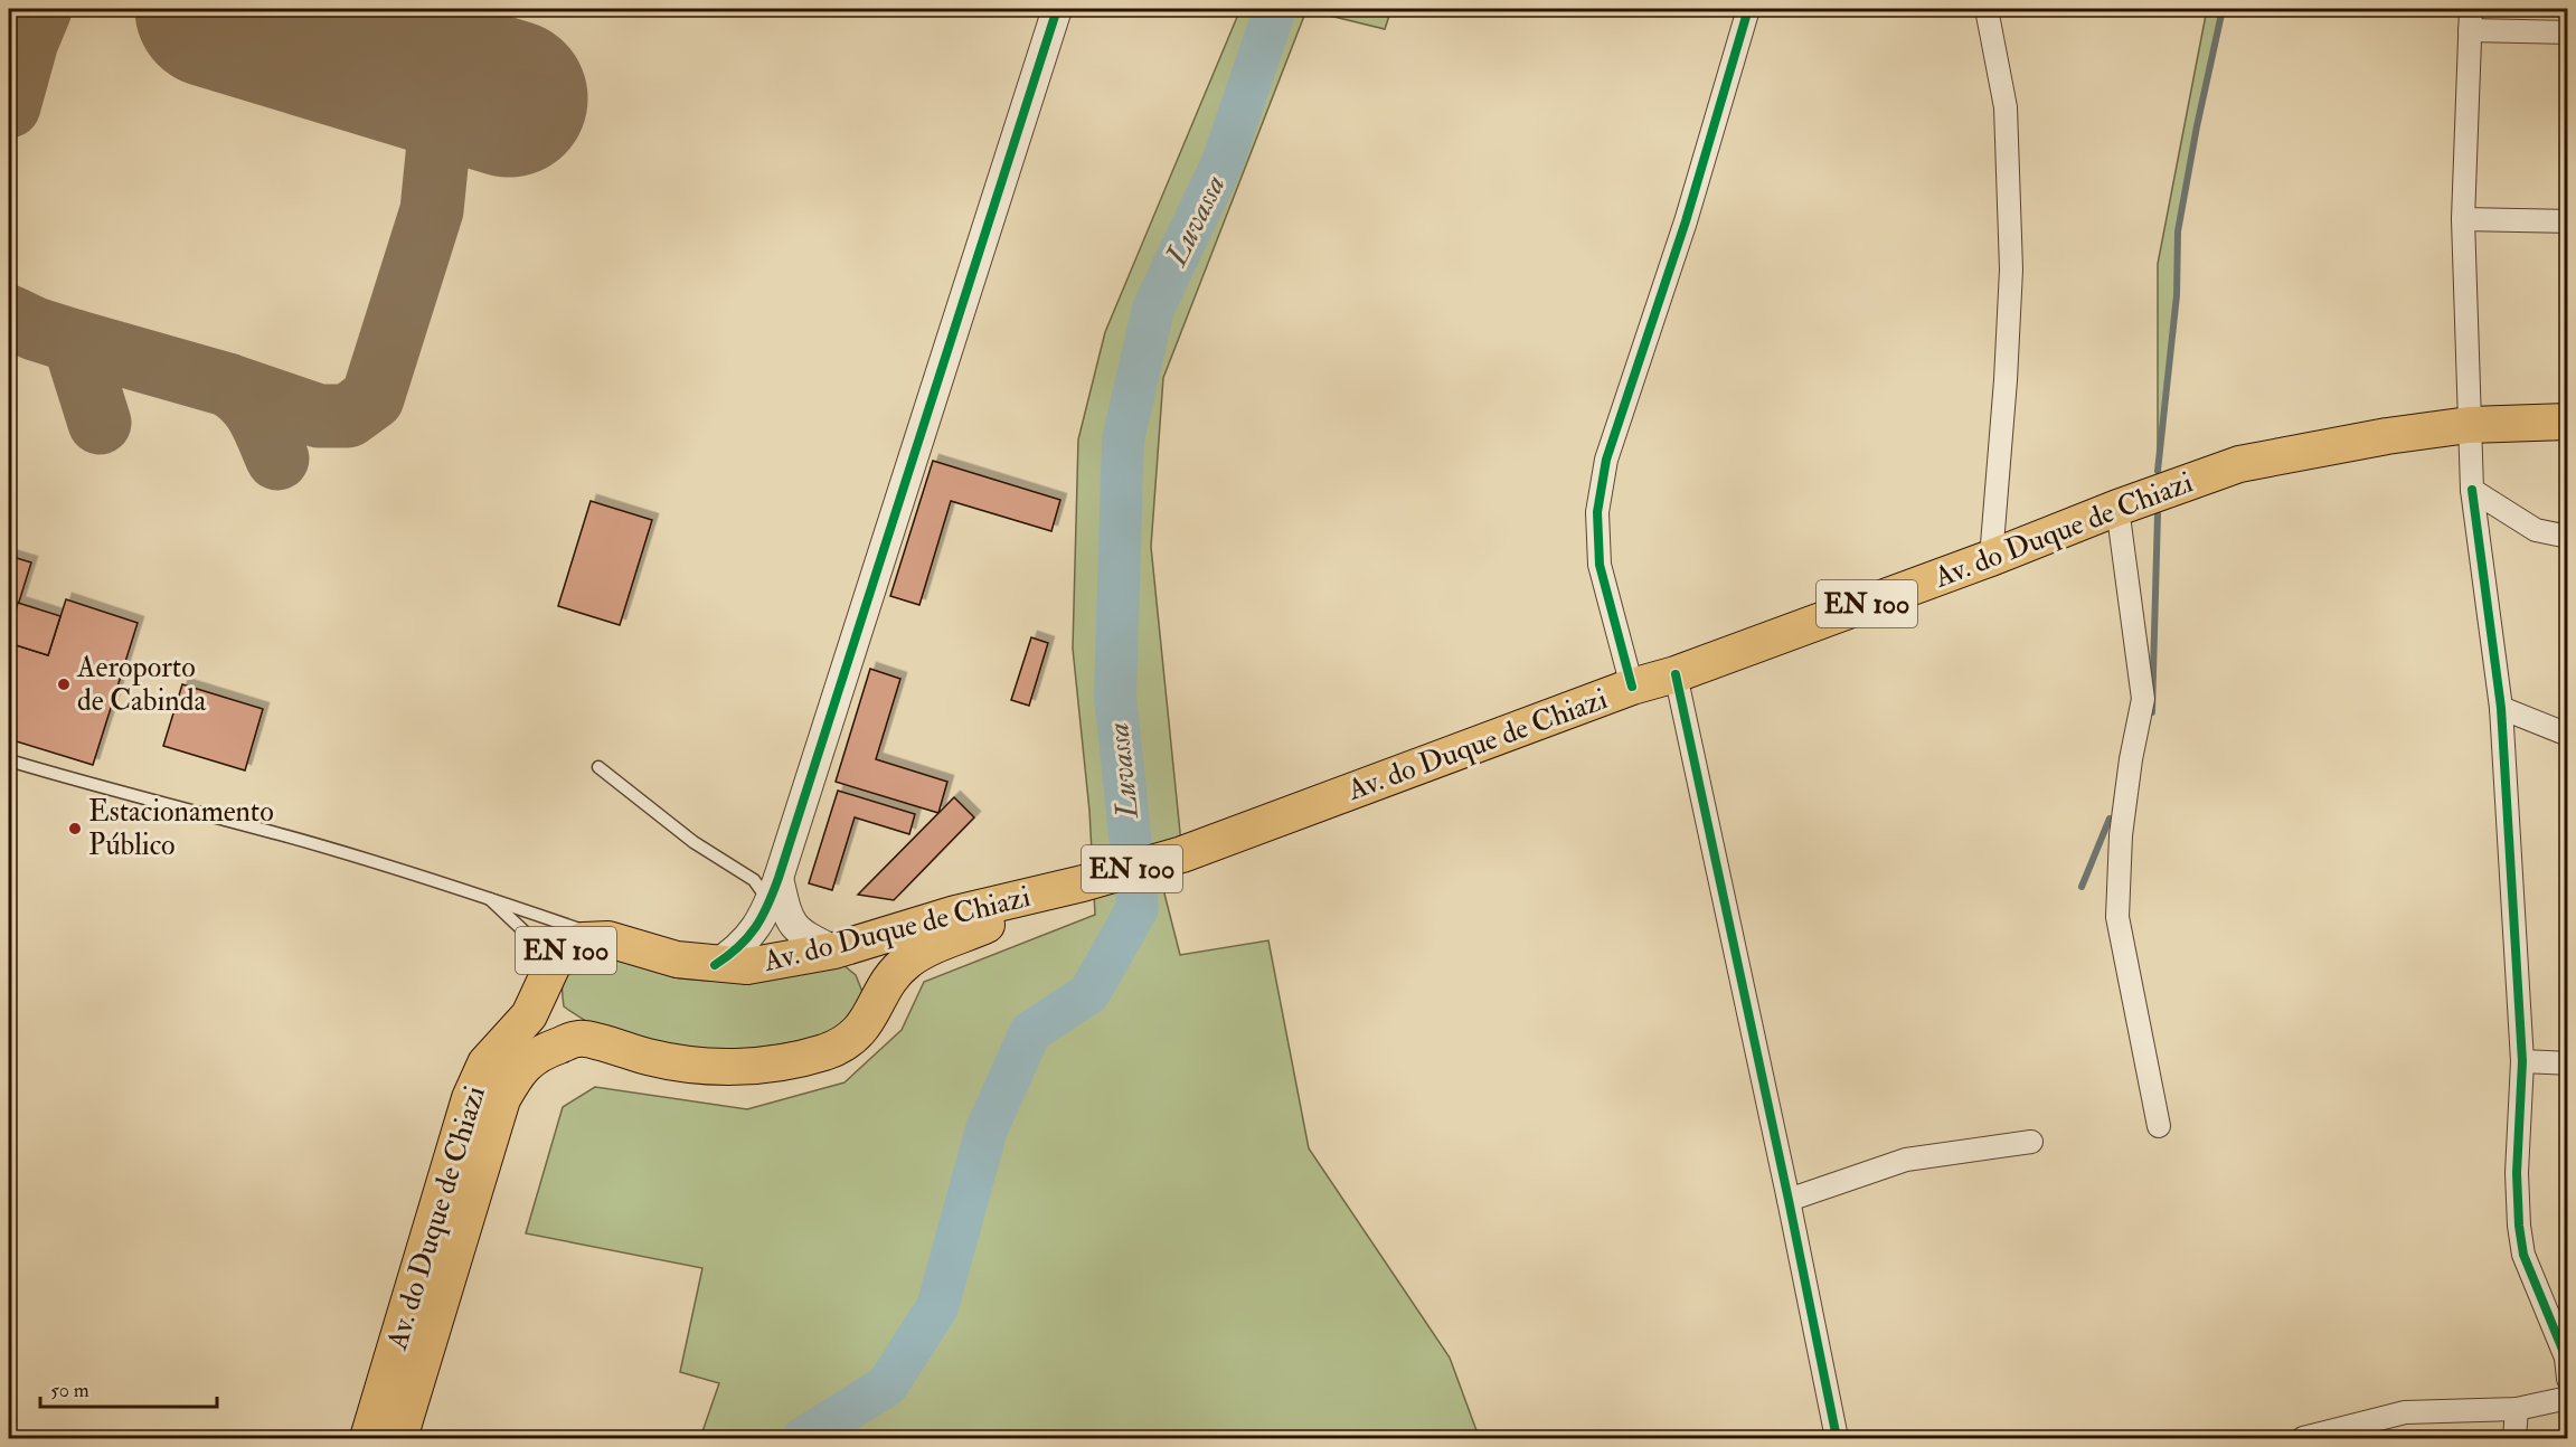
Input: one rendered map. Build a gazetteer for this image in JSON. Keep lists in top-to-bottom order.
{
  "streets": {
    "main road": ["Av. do Duque de Chiazi", "EN 100"]
  },
  "crossings": [
    ["Av. do Duque de Chiazi", "EN 100"]
  ],
  "water": ["Luvassa"],
  "places": ["Aeroporto de Cabinda", "Estacionamento Público"],
  "scale_bar": "50 m"
}
